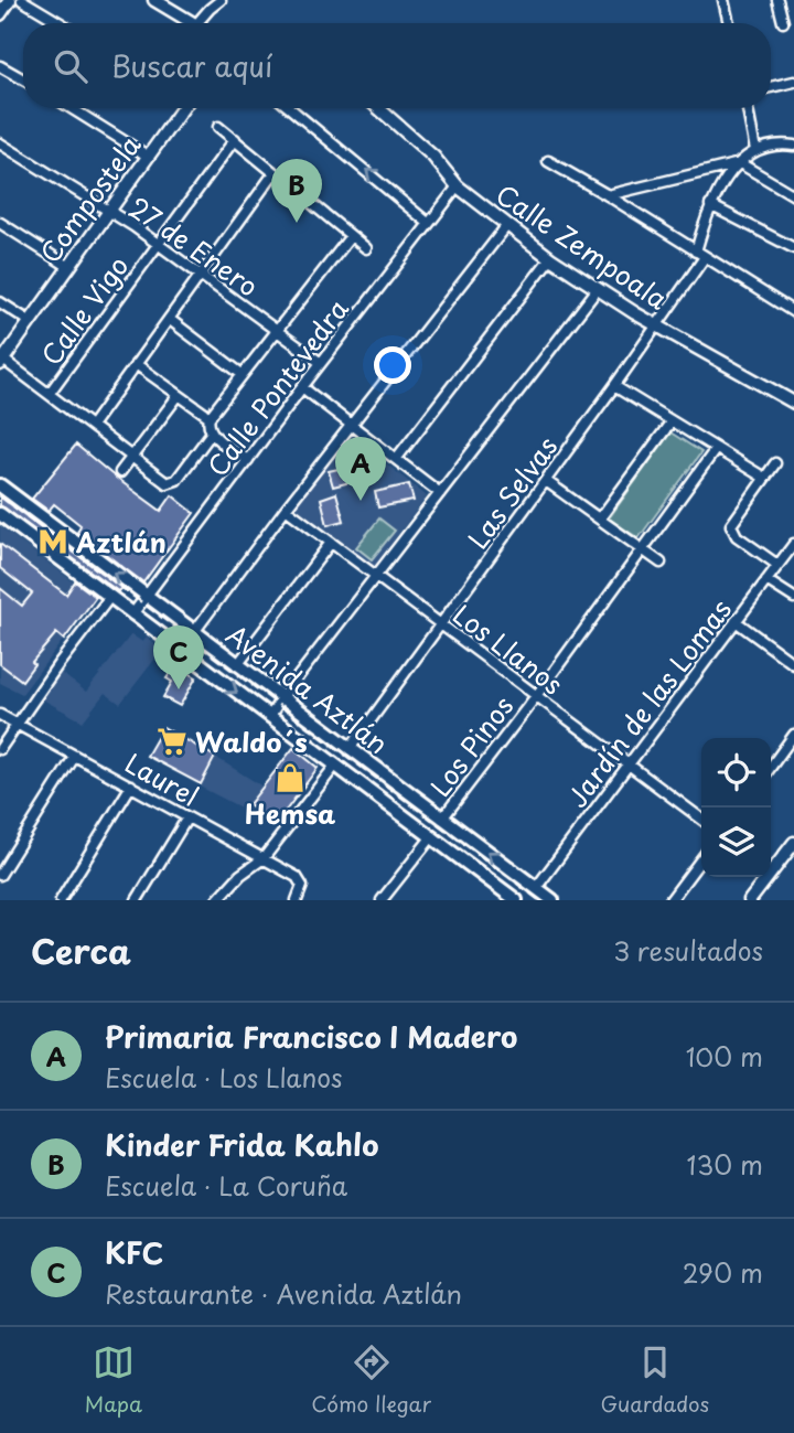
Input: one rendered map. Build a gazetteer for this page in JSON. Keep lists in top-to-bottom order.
{
  "streets": {
    "main road": ["Avenida Aztlán"],
    "street": [
      "Compostela",
      "27 de Enero",
      "Calle Zempoala",
      "Calle Vigo",
      "Calle Pontevedra",
      "Las Selvas",
      "Los Llanos",
      "Jardín de las Lomas",
      "Los Pinos",
      "Laurel"
    ]
  },
  "crossings": [
    ["Compostela", "27 de Enero"],
    ["27 de Enero", "Calle Vigo"],
    ["27 de Enero", "Calle Pontevedra"],
    ["Calle Zempoala", "Calle Pontevedra"],
    ["Calle Zempoala", "Las Selvas"],
    ["Calle Pontevedra", "Avenida Aztlán"],
    ["Las Selvas", "Los Llanos"],
    ["Las Selvas", "Avenida Aztlán"],
    ["Los Llanos", "Jardín de las Lomas"],
    ["Los Llanos", "Los Pinos"],
    ["Avenida Aztlán", "Jardín de las Lomas"],
    ["Avenida Aztlán", "Los Pinos"]
  ],
  "places": {
    "metro station": ["Aztlán"],
    "supermarket": ["Waldo´s"],
    "shop": ["Hemsa"]
  },
  "page": {
    "search": "Buscar aquí",
    "pins": ["B", "A", "C"],
    "heading": ["Cerca", "3 resultados"],
    "list": [
      {
        "mark": "A",
        "name": "Primaria Francisco I Madero",
        "note": "Escuela · Los Llanos",
        "value": "100 m"
      },
      {
        "mark": "B",
        "name": "Kinder Frida Kahlo",
        "note": "Escuela · La Coruña",
        "value": "130 m"
      },
      {
        "mark": "C",
        "name": "KFC",
        "note": "Restaurante · Avenida Aztlán",
        "value": "290 m"
      }
    ],
    "nav": ["Mapa", "Cómo llegar", "Guardados"]
  }
}
